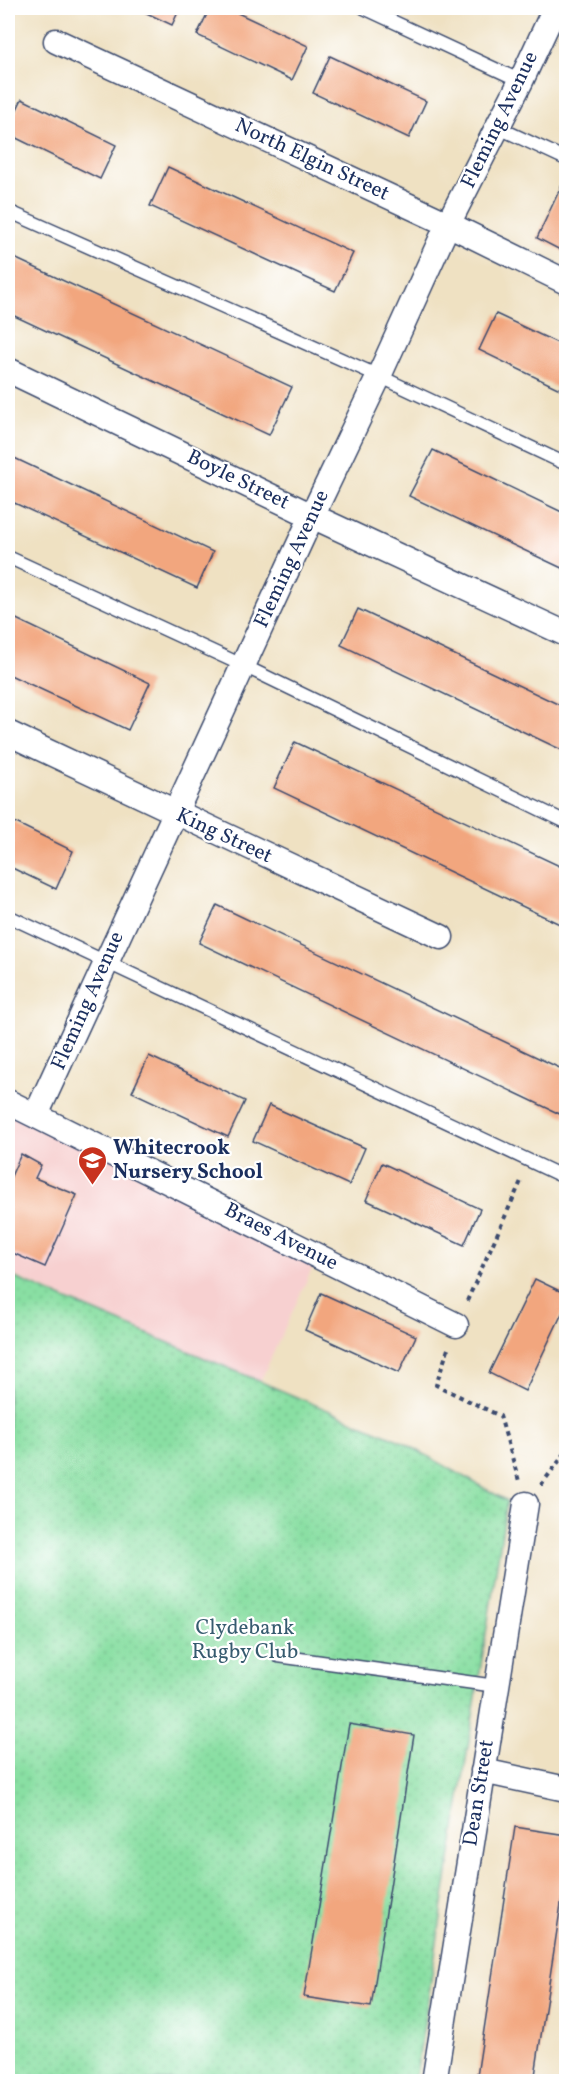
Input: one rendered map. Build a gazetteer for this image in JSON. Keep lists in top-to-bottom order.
{
  "streets": {
    "street": [
      "Fleming Avenue",
      "North Elgin Street",
      "Boyle Street",
      "King Street",
      "Braes Avenue",
      "Dean Street"
    ]
  },
  "crossings": [
    ["Fleming Avenue", "North Elgin Street"],
    ["Fleming Avenue", "Boyle Street"],
    ["Fleming Avenue", "King Street"],
    ["Fleming Avenue", "Braes Avenue"]
  ],
  "parks": ["Clydebank Rugby Club"],
  "places": {
    "school or university": ["Whitecrook Nursery School"]
  }
}
